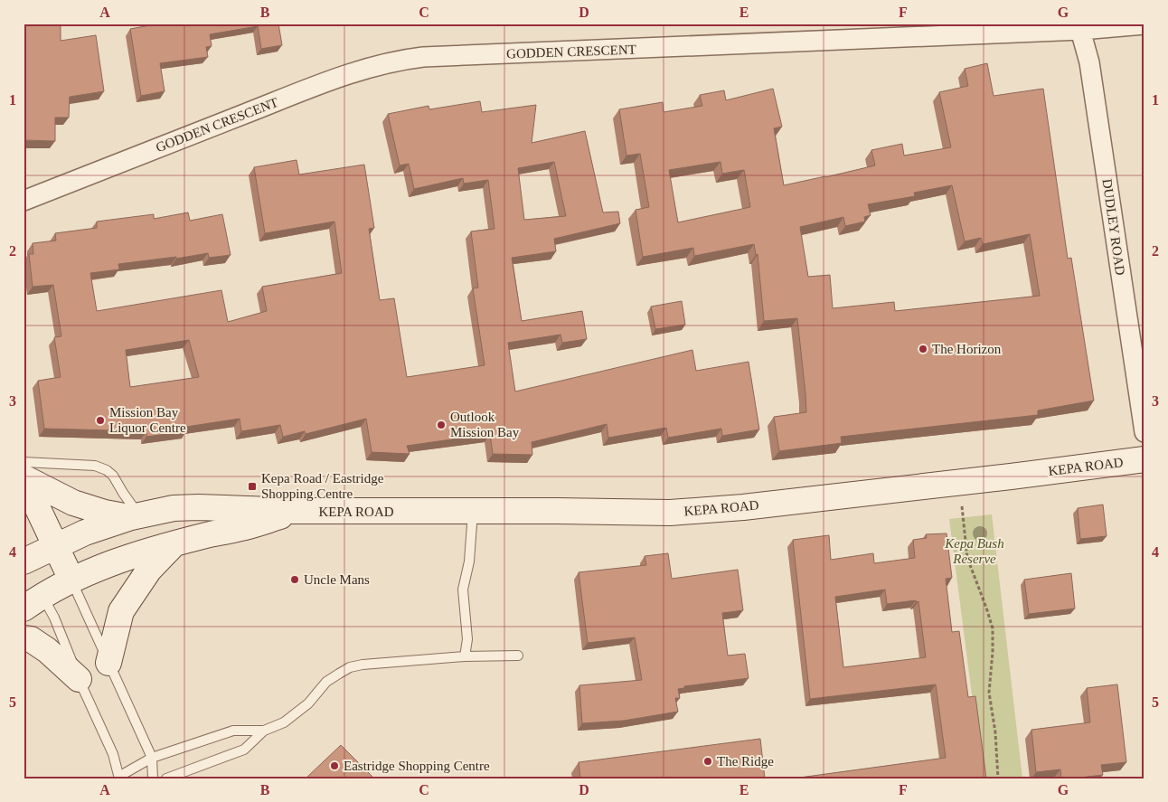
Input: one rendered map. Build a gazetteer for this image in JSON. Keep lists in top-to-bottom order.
{
  "streets": {
    "main road": ["KEPA ROAD"],
    "street": ["GODDEN CRESCENT", "DUDLEY ROAD"]
  },
  "crossings": [
    ["GODDEN CRESCENT", "DUDLEY ROAD"]
  ],
  "parks": ["Kepa Bush Reserve"],
  "places": {
    "other": [
      "The Horizon",
      "Mission Bay Liquor Centre",
      "Outlook Mission Bay",
      "Uncle Mans",
      "The Ridge",
      "Eastridge Shopping Centre"
    ],
    "transit": ["Kepa Road / Eastridge Shopping Centre"]
  },
  "grid": {
    "columns": [
      "A",
      "B",
      "C",
      "D",
      "E",
      "F",
      "G"
    ],
    "rows": [
      "1",
      "2",
      "3",
      "4",
      "5"
    ]
  }
}
